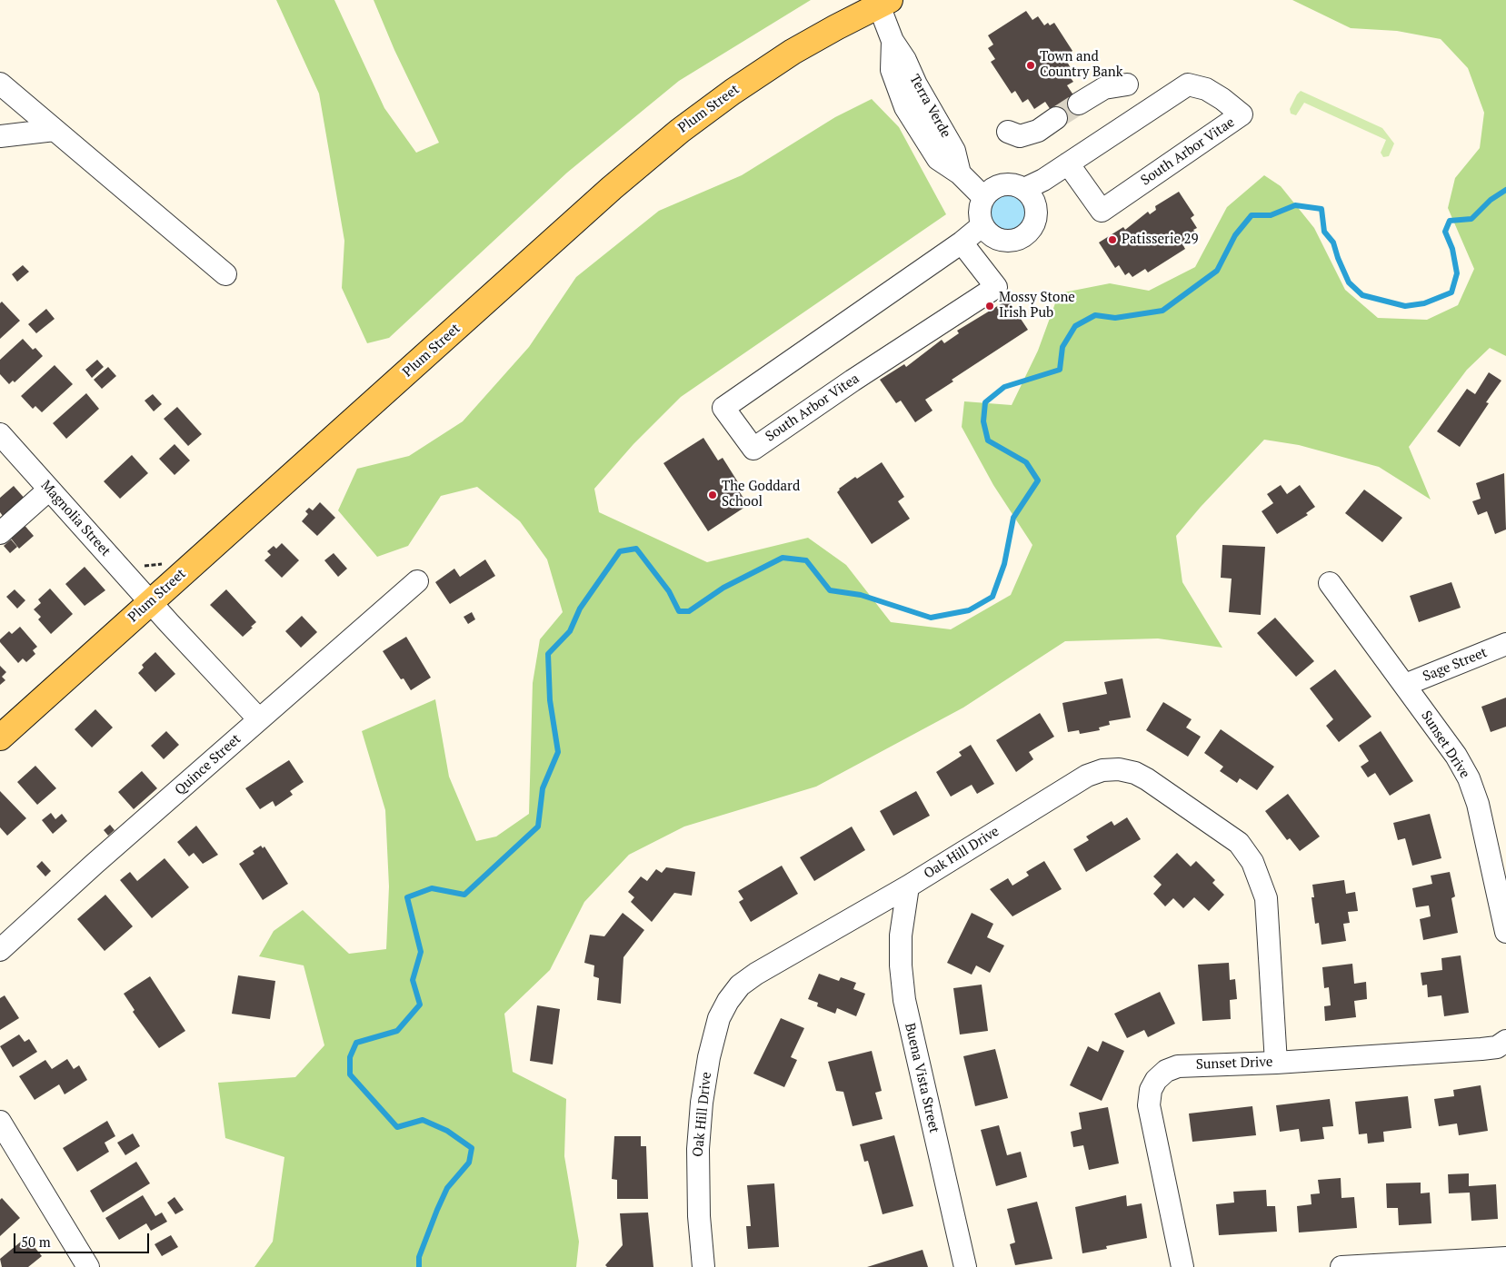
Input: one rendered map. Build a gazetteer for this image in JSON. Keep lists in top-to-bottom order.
{
  "streets": {
    "main road": ["Plum Street"],
    "street": [
      "Terra Verde",
      "South Arbor Vitae",
      "South Arbor Vitea",
      "Magnolia Street",
      "Sage Street",
      "Sunset Drive",
      "Quince Street",
      "Oak Hill Drive",
      "Buena Vista Street"
    ]
  },
  "crossings": [
    ["Terra Verde", "Plum Street"],
    ["Terra Verde", "South Arbor Vitae"],
    ["Terra Verde", "South Arbor Vitea"],
    ["Plum Street", "Magnolia Street"],
    ["South Arbor Vitae", "South Arbor Vitea"],
    ["Magnolia Street", "Quince Street"],
    ["Sage Street", "Sunset Drive"],
    ["Sunset Drive", "Oak Hill Drive"],
    ["Oak Hill Drive", "Buena Vista Street"]
  ],
  "places": [
    "Town and Country Bank",
    "Patisserie 29",
    "Mossy Stone Irish Pub",
    "The Goddard School"
  ],
  "scale_bar": "50 m"
}
